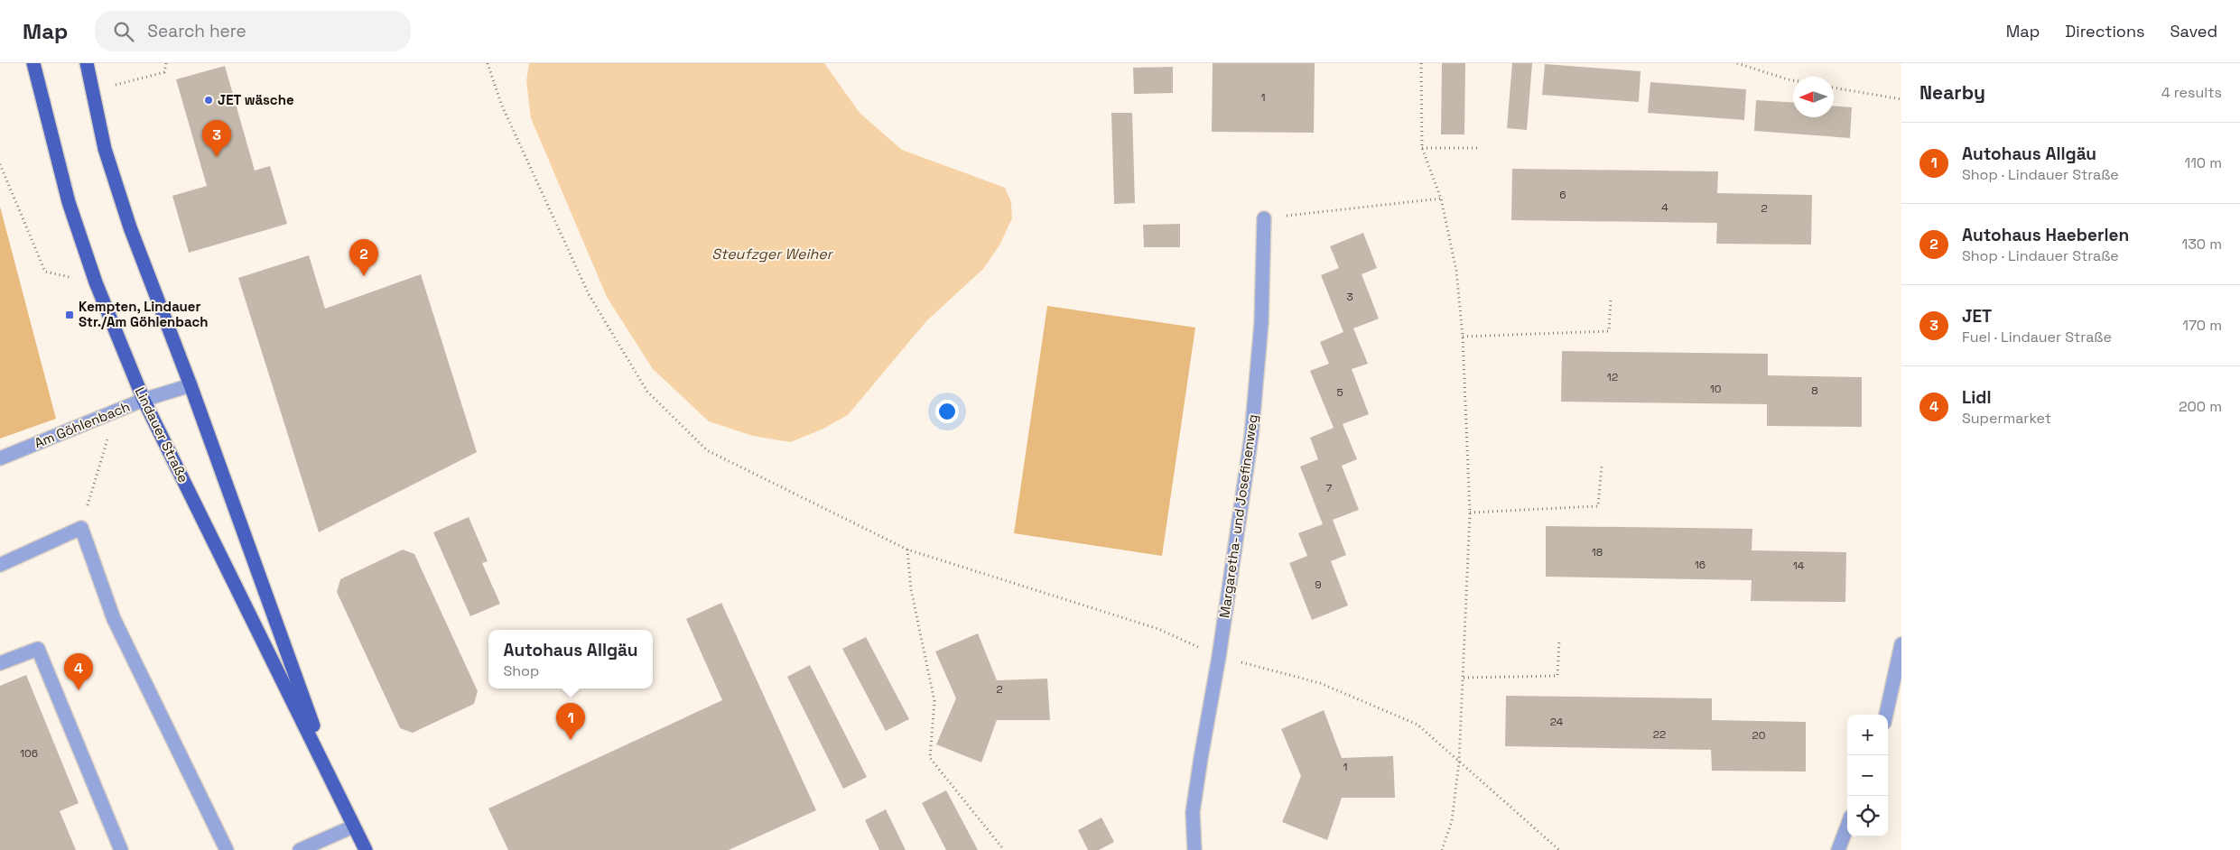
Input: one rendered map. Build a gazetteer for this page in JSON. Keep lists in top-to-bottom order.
{
  "streets": {
    "main road": ["Lindauer Straße"],
    "street": ["Am Göhlenbach", "Margaretha- und Josefinenweg"]
  },
  "crossings": [
    ["Am Göhlenbach", "Lindauer Straße"]
  ],
  "water": ["Steufzger Weiher"],
  "places": {
    "other": ["JET wäsche"],
    "transit": ["Kempten, Lindauer Str./Am Göhlenbach"]
  },
  "house_numbers": [
    "1",
    "6",
    "4",
    "2",
    "3",
    "12",
    "10",
    "8",
    "5",
    "7",
    "18",
    "16",
    "14",
    "9",
    "2",
    "24",
    "22",
    "20",
    "106",
    "1"
  ],
  "north": "left",
  "page": {
    "header": "Map",
    "search": "Search here",
    "nav": ["Map", "Directions", "Saved"],
    "heading": ["Nearby", "4 results"],
    "pins": [
      "3",
      "2",
      "4",
      "1"
    ],
    "list": [
      {
        "mark": "1",
        "name": "Autohaus Allgäu",
        "note": "Shop · Lindauer Straße",
        "value": "110 m"
      },
      {
        "mark": "2",
        "name": "Autohaus Haeberlen",
        "note": "Shop · Lindauer Straße",
        "value": "130 m"
      },
      {
        "mark": "3",
        "name": "JET",
        "note": "Fuel · Lindauer Straße",
        "value": "170 m"
      },
      {
        "mark": "4",
        "name": "Lidl",
        "note": "Supermarket",
        "value": "200 m"
      }
    ],
    "popup": ["Autohaus Allgäu", "Shop"],
    "map_buttons": ["+", "−"]
  }
}
